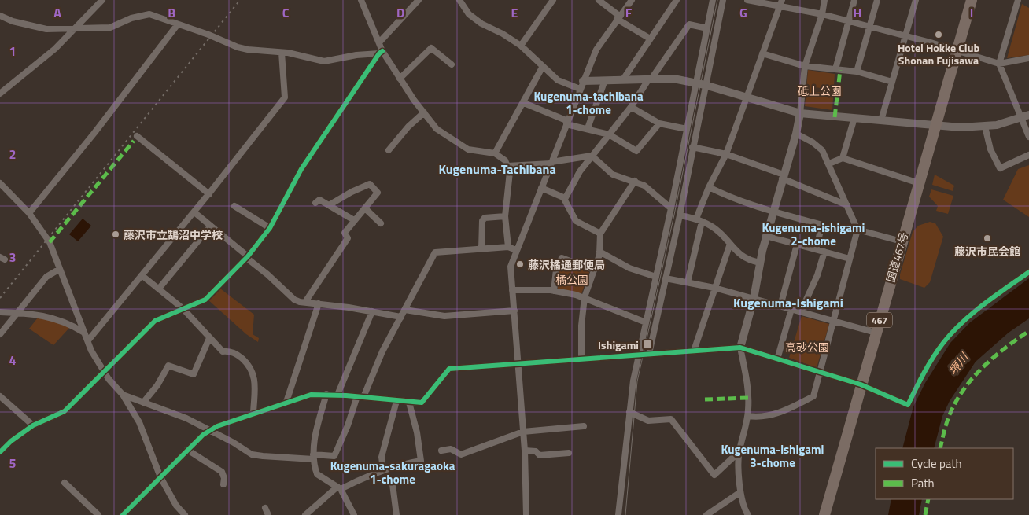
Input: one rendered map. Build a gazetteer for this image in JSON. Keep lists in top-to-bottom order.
{
  "streets": {
    "highway": ["国道467号", "467"]
  },
  "districts": [
    "Kugenuma-tachibana 1-chome",
    "Kugenuma-Tachibana",
    "Kugenuma-ishigami 2-chome",
    "Kugenuma-Ishigami",
    "Kugenuma-ishigami 3-chome",
    "Kugenuma-sakuragaoka 1-chome"
  ],
  "water": ["境川"],
  "parks": ["砥上公園", "橘公園", "高砂公園"],
  "places": {
    "other": [
      "Hotel Hokke Club Shonan Fujisawa",
      "藤沢市立鵠沼中学校",
      "藤沢市民会館",
      "藤沢橘通郵便局"
    ],
    "transit": ["Ishigami"]
  },
  "legend": ["Cycle path", "Path"],
  "grid": {
    "columns": [
      "A",
      "B",
      "C",
      "D",
      "E",
      "F",
      "G",
      "H",
      "I"
    ],
    "rows": [
      "1",
      "2",
      "3",
      "4",
      "5"
    ]
  }
}
